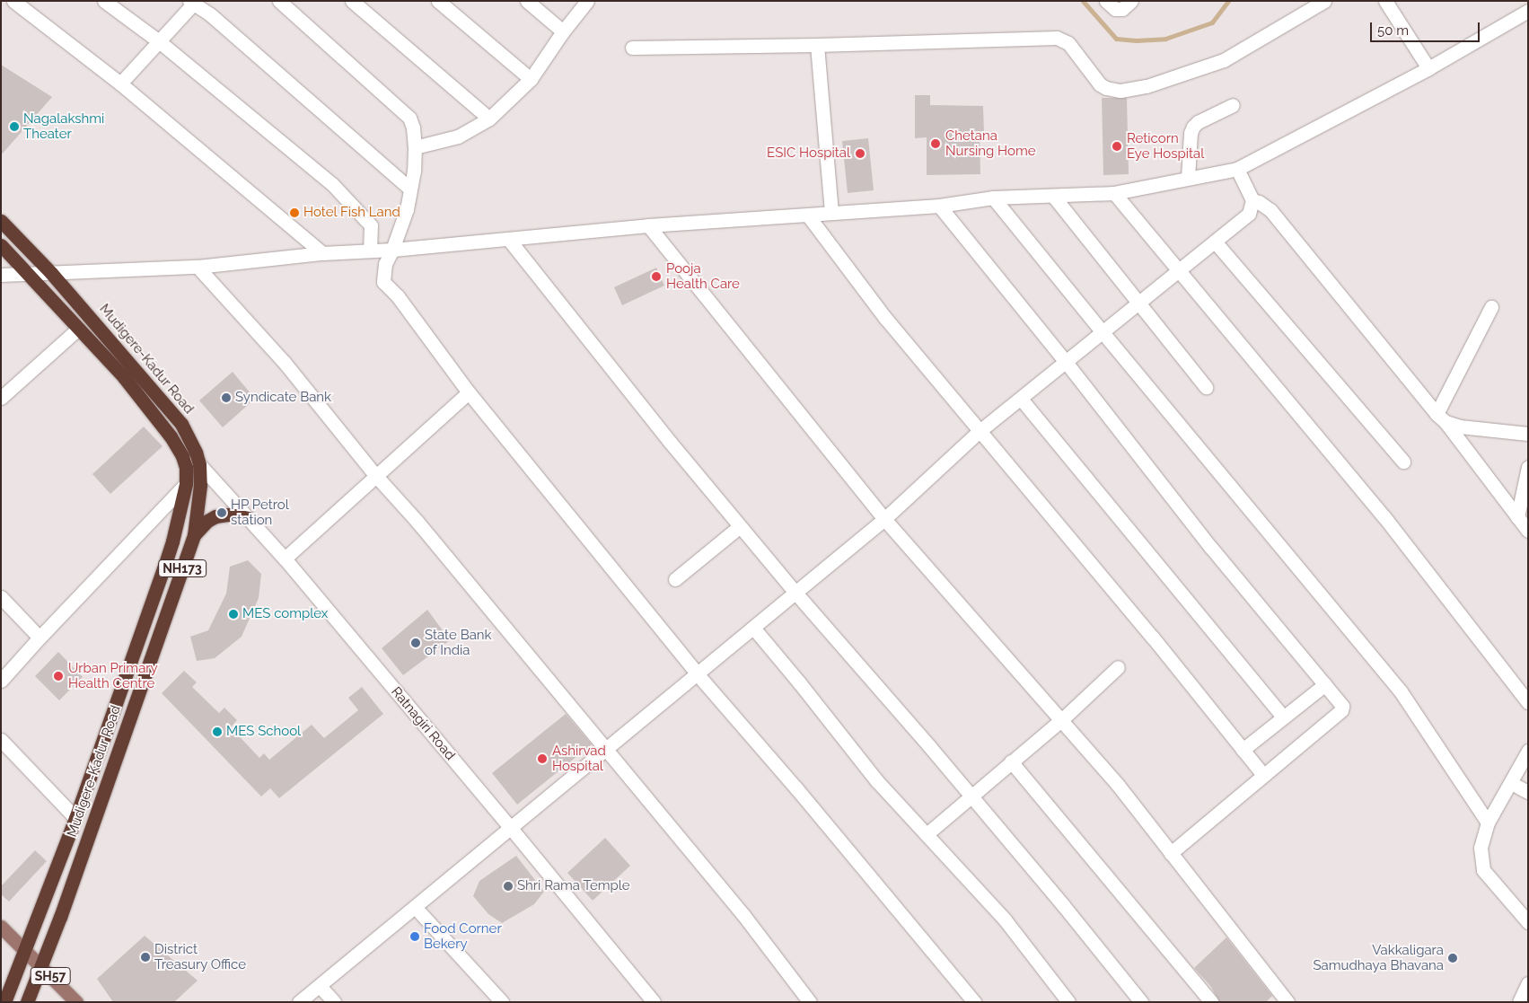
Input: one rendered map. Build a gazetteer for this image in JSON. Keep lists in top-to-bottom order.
{
  "streets": {
    "highway": ["Mudigere-Kadur Road", "NH173"],
    "main road": ["SH57"],
    "street": ["Ratnagiri Road"]
  },
  "crossings": [
    ["Mudigere-Kadur Road", "Ratnagiri Road"],
    ["Mudigere-Kadur Road", "SH57"]
  ],
  "places": [
    "Nagalakshmi Theater",
    "Chetana Nursing Home",
    "Reticorn Eye Hospital",
    "ESIC Hospital",
    "Hotel Fish Land",
    "Pooja Health Care",
    "Syndicate Bank",
    "HP Petrol station",
    "MES complex",
    "State Bank of India",
    "Urban Primary Health Centre",
    "MES School",
    "Ashirvad Hospital",
    "Shri Rama Temple",
    "Food Corner Bekery",
    "District Treasury Office",
    "Vakkaligara Samudhaya Bhavana"
  ],
  "scale_bar": "50 m"
}
